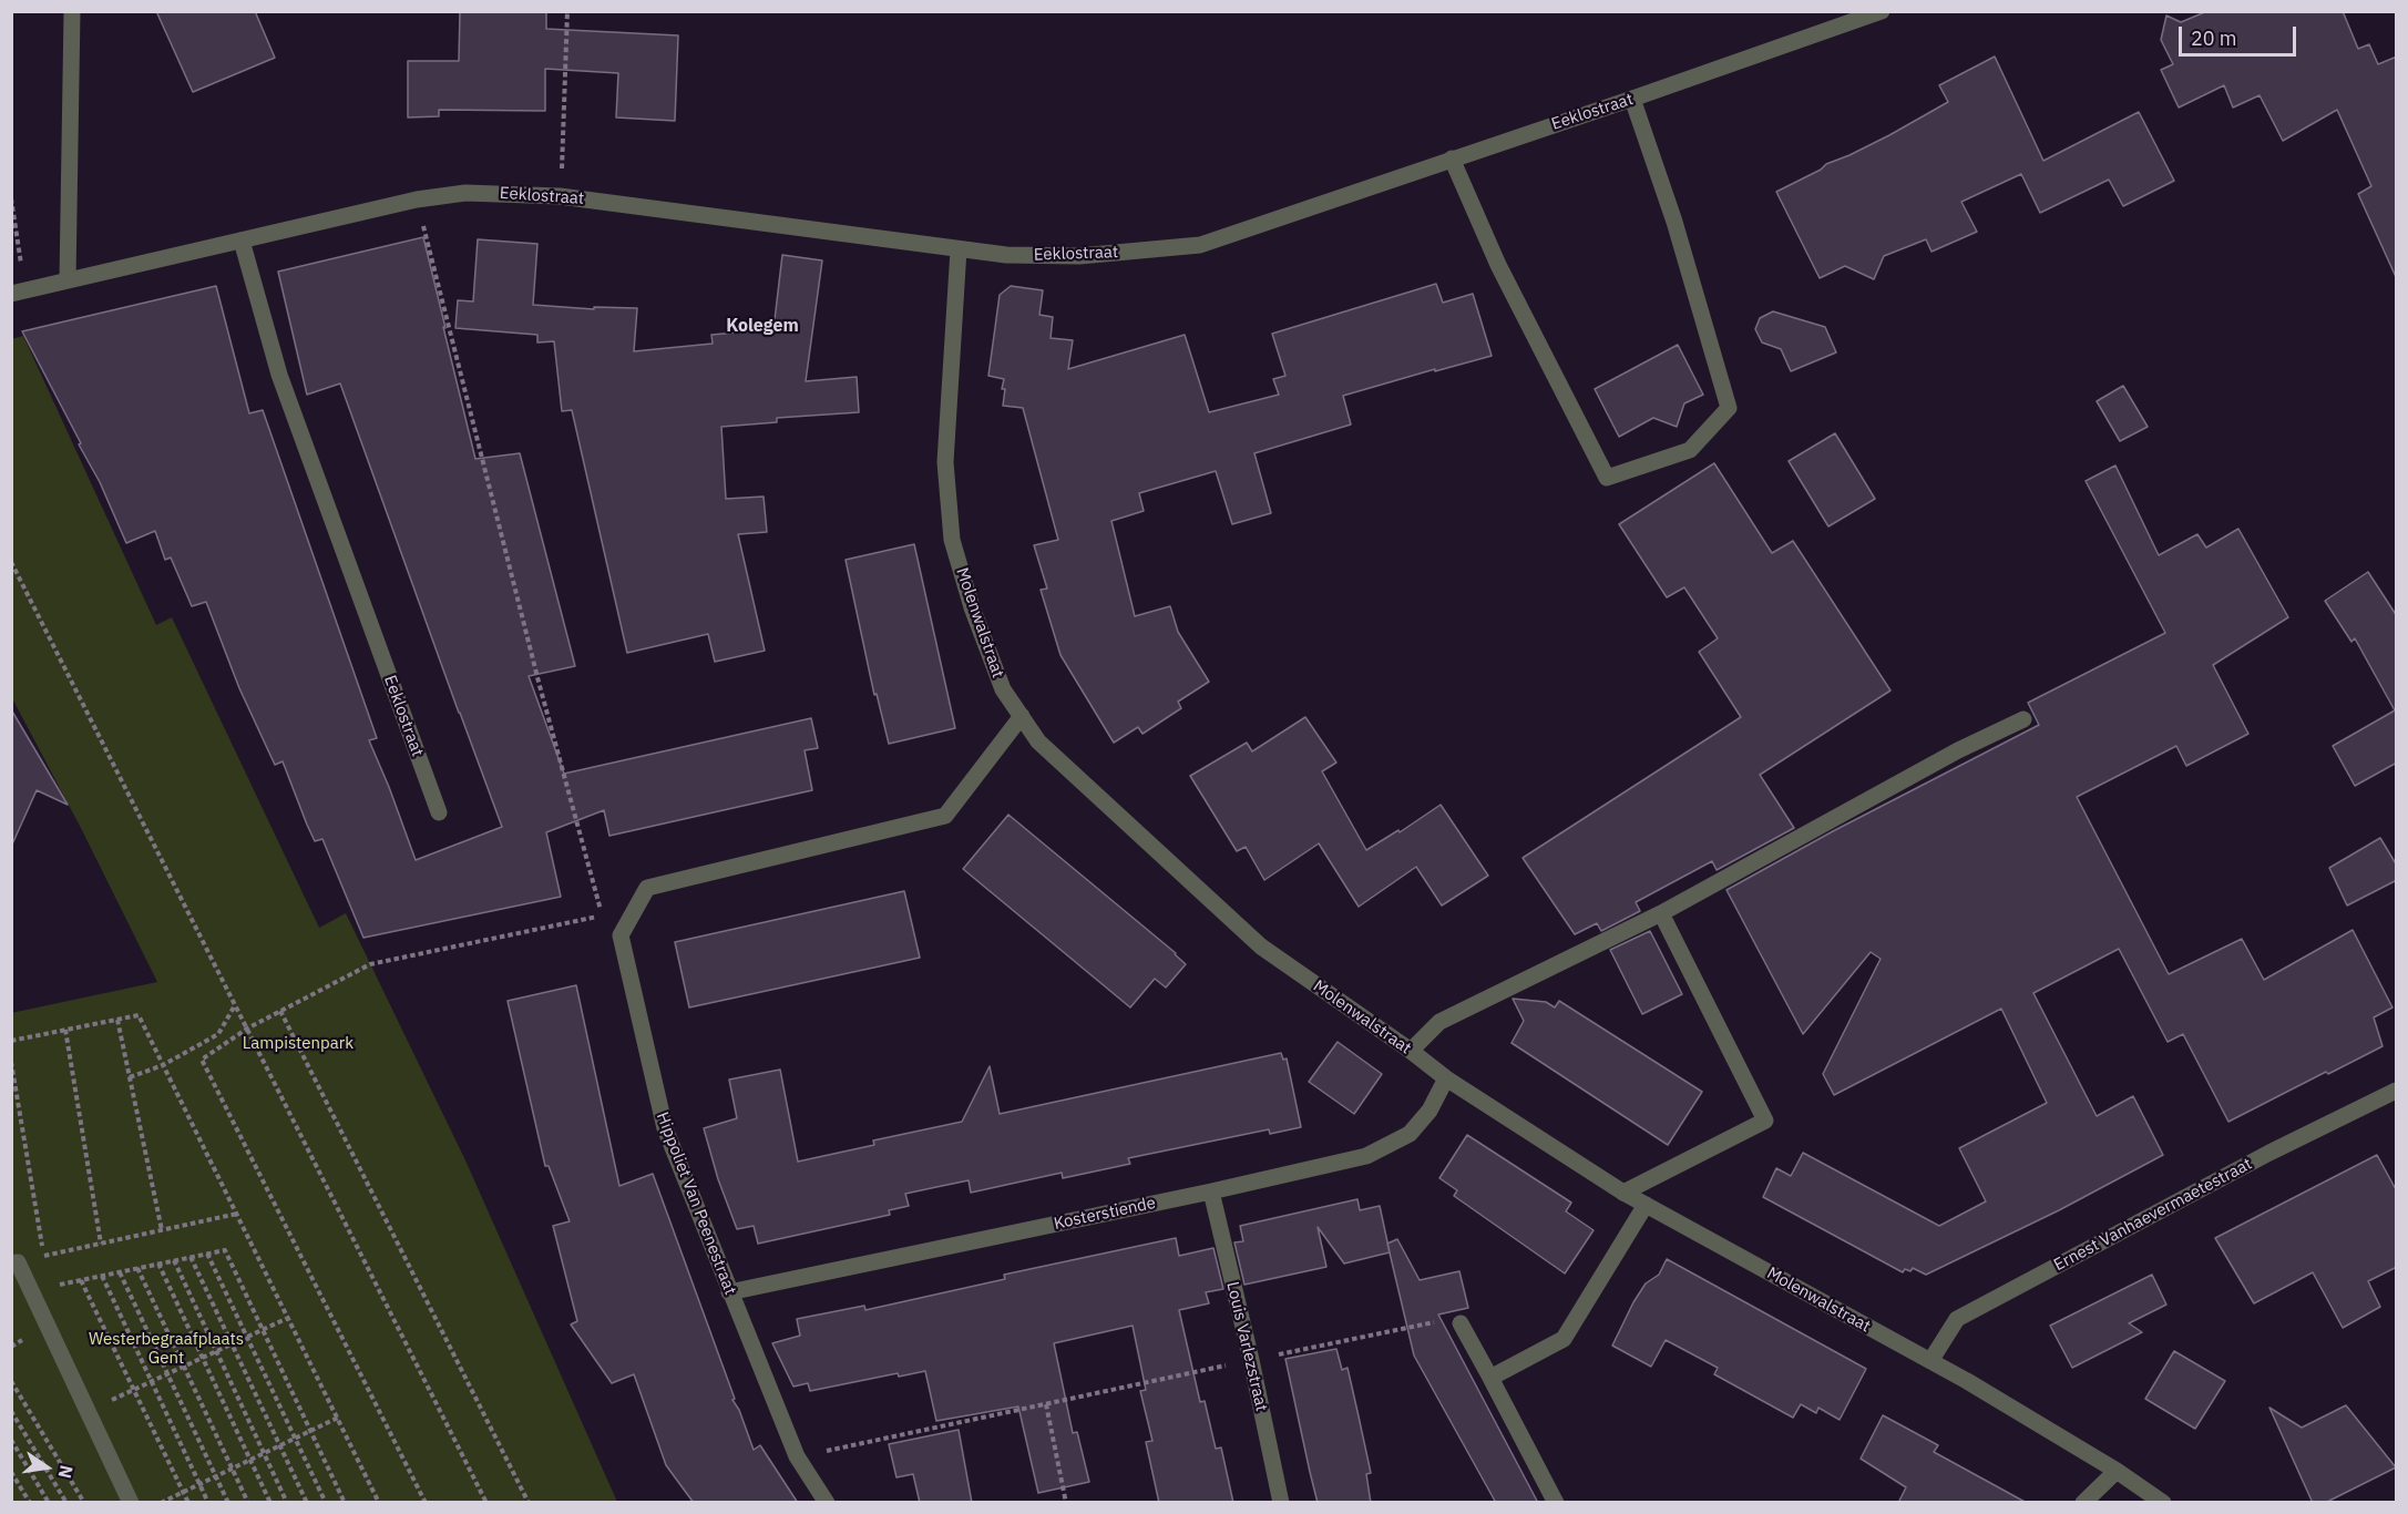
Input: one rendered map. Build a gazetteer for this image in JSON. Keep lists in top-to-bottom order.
{
  "streets": {
    "street": [
      "Eeklostraat",
      "Molenwalstraat",
      "Hippoliet Van Peenestraat",
      "Kosterstiende",
      "Ernest Vanhaevermaetestraat",
      "Louis Varlezstraat"
    ]
  },
  "crossings": [
    ["Eeklostraat", "Molenwalstraat"],
    ["Molenwalstraat", "Hippoliet Van Peenestraat"],
    ["Molenwalstraat", "Kosterstiende"],
    ["Molenwalstraat", "Ernest Vanhaevermaetestraat"],
    ["Hippoliet Van Peenestraat", "Kosterstiende"],
    ["Kosterstiende", "Louis Varlezstraat"]
  ],
  "districts": ["Kolegem"],
  "parks": ["Lampistenpark", "Westerbegraafplaats Gent"],
  "scale_bar": "20 m",
  "north": "right"
}
